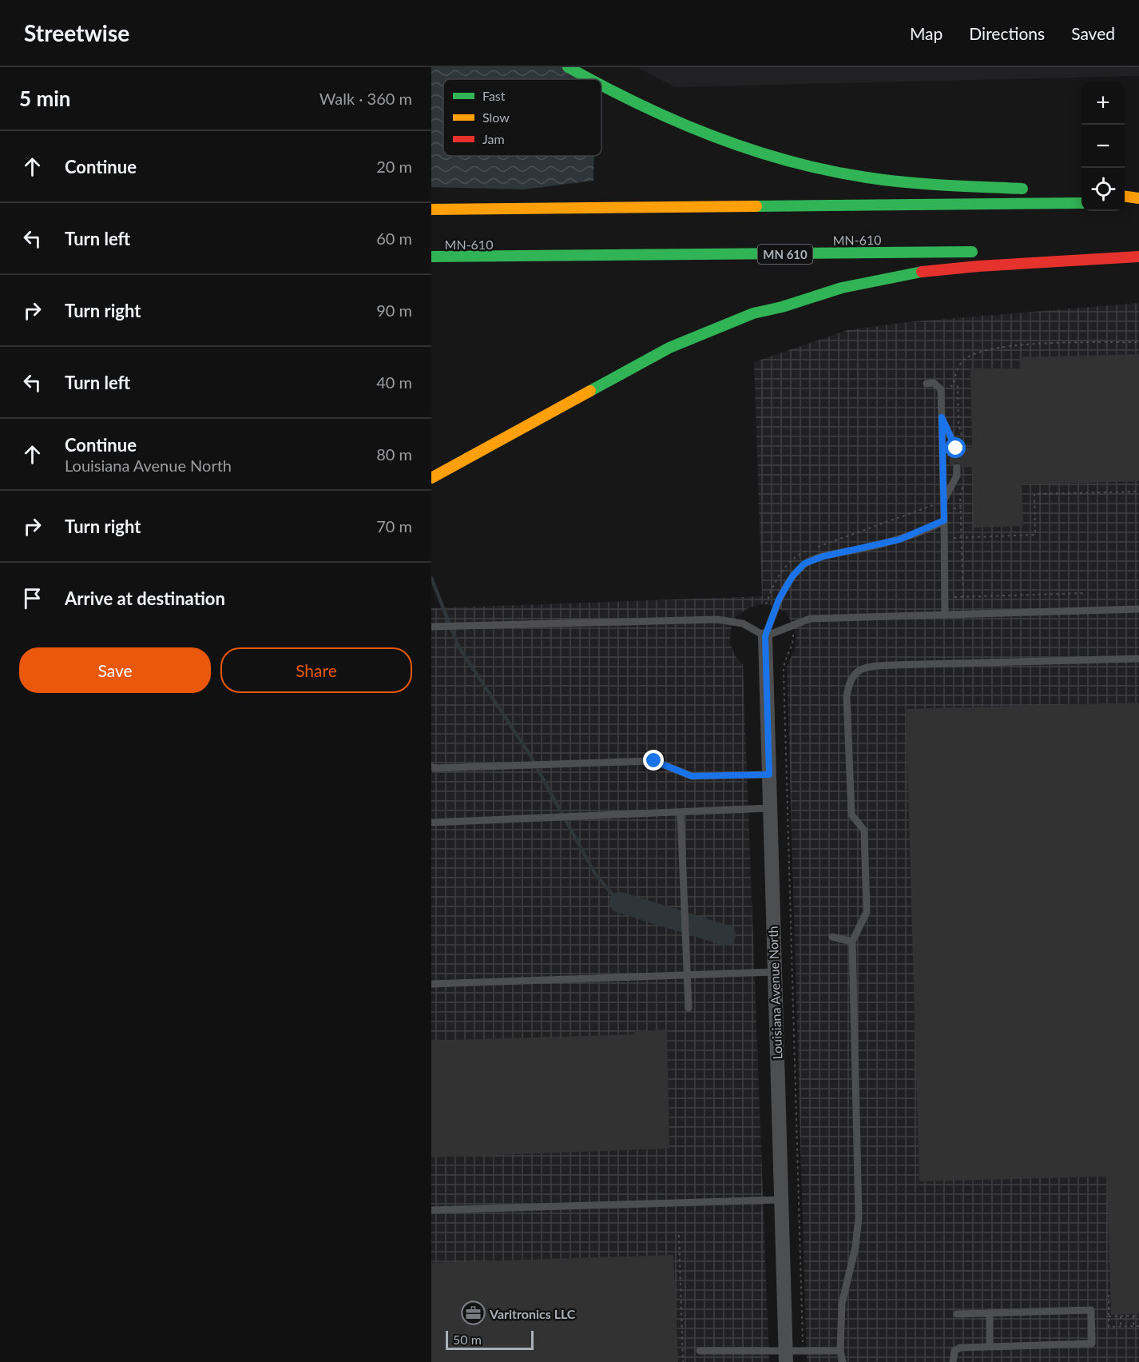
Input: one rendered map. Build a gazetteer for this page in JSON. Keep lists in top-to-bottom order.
{
  "streets": {
    "highway": ["MN-610", "MN 610"],
    "street": ["Louisiana Avenue North"]
  },
  "places": {
    "office": ["Varitronics LLC"]
  },
  "legend": ["Fast", "Slow", "Jam"],
  "scale_bar": "50 m",
  "page": {
    "header": "Streetwise",
    "nav": ["Map", "Directions", "Saved"],
    "heading": ["5 min", "Walk · 360 m"],
    "map_buttons": ["+", "−"],
    "list": [
      ["Continue", "20 m"],
      ["Turn left", "60 m"],
      ["Turn right", "90 m"],
      ["Turn left", "40 m"],
      ["Continue", "Louisiana Avenue North", "80 m"],
      ["Turn right", "70 m"],
      "Arrive at destination"
    ],
    "buttons": ["Save", "Share"],
    "scale": "50 m"
  }
}
